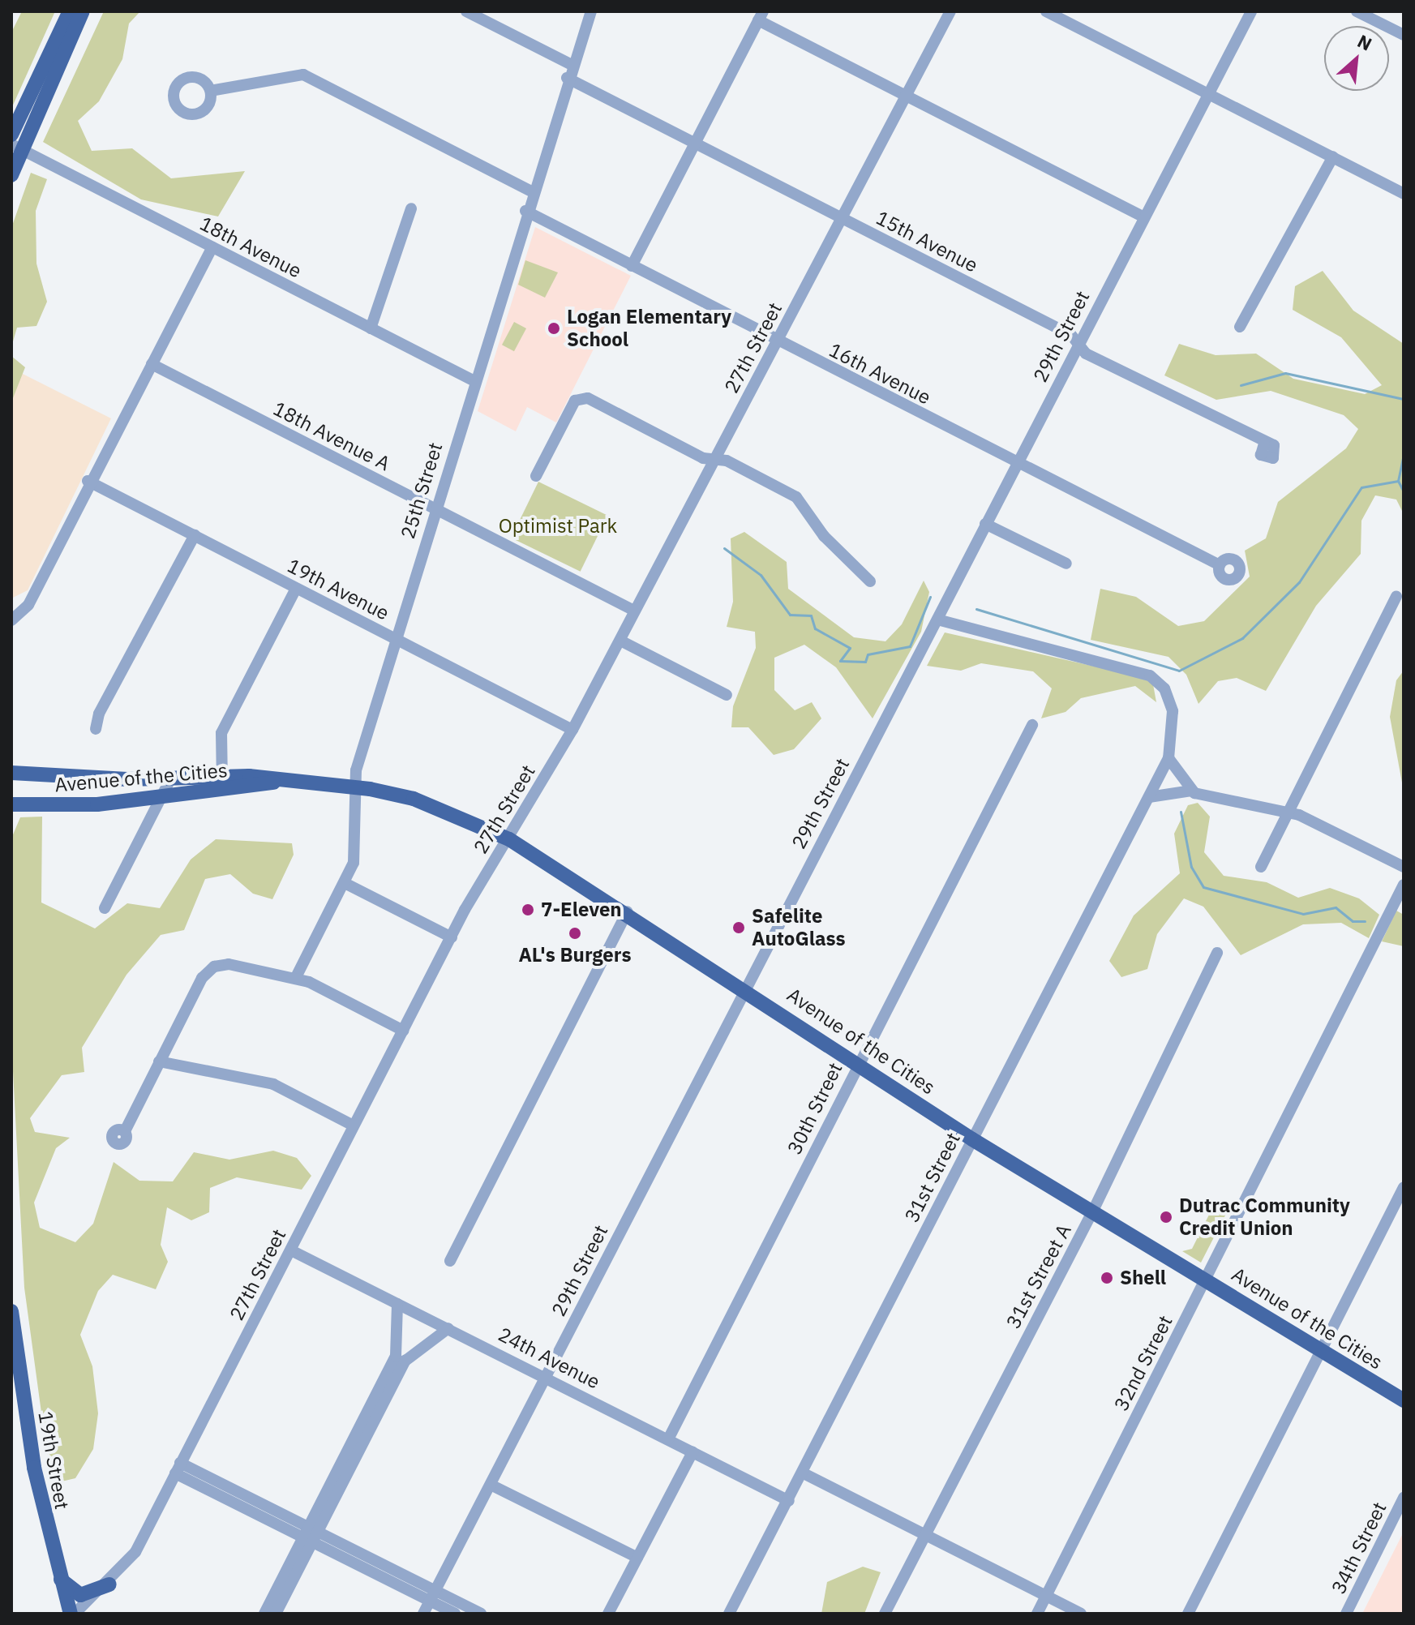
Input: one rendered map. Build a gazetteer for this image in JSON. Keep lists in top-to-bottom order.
{
  "streets": {
    "main road": ["Avenue of the Cities", "19th Street"],
    "street": [
      "15th Avenue",
      "18th Avenue",
      "29th Street",
      "27th Street",
      "16th Avenue",
      "18th Avenue A",
      "25th Street",
      "19th Avenue",
      "30th Street",
      "31st Street",
      "31st Street A",
      "24th Avenue",
      "32nd Street",
      "34th Street"
    ]
  },
  "crossings": [
    ["15th Avenue", "29th Street"],
    ["15th Avenue", "27th Street"],
    ["15th Avenue", "25th Street"],
    ["18th Avenue", "25th Street"],
    ["29th Street", "16th Avenue"],
    ["29th Street", "Avenue of the Cities"],
    ["29th Street", "24th Avenue"],
    ["27th Street", "16th Avenue"],
    ["27th Street", "18th Avenue A"],
    ["27th Street", "19th Avenue"],
    ["27th Street", "Avenue of the Cities"],
    ["27th Street", "24th Avenue"],
    ["27th Street", "19th Street"],
    ["16th Avenue", "25th Street"],
    ["18th Avenue A", "25th Street"],
    ["25th Street", "19th Avenue"],
    ["25th Street", "Avenue of the Cities"],
    ["Avenue of the Cities", "30th Street"],
    ["Avenue of the Cities", "31st Street"],
    ["Avenue of the Cities", "31st Street A"],
    ["Avenue of the Cities", "32nd Street"],
    ["30th Street", "24th Avenue"],
    ["31st Street", "24th Avenue"]
  ],
  "parks": ["Optimist Park"],
  "places": [
    "Logan Elementary School",
    "7-Eleven",
    "Safelite AutoGlass",
    "AL's Burgers",
    "Dutrac Community Credit Union",
    "Shell"
  ],
  "north": "top right"
}
